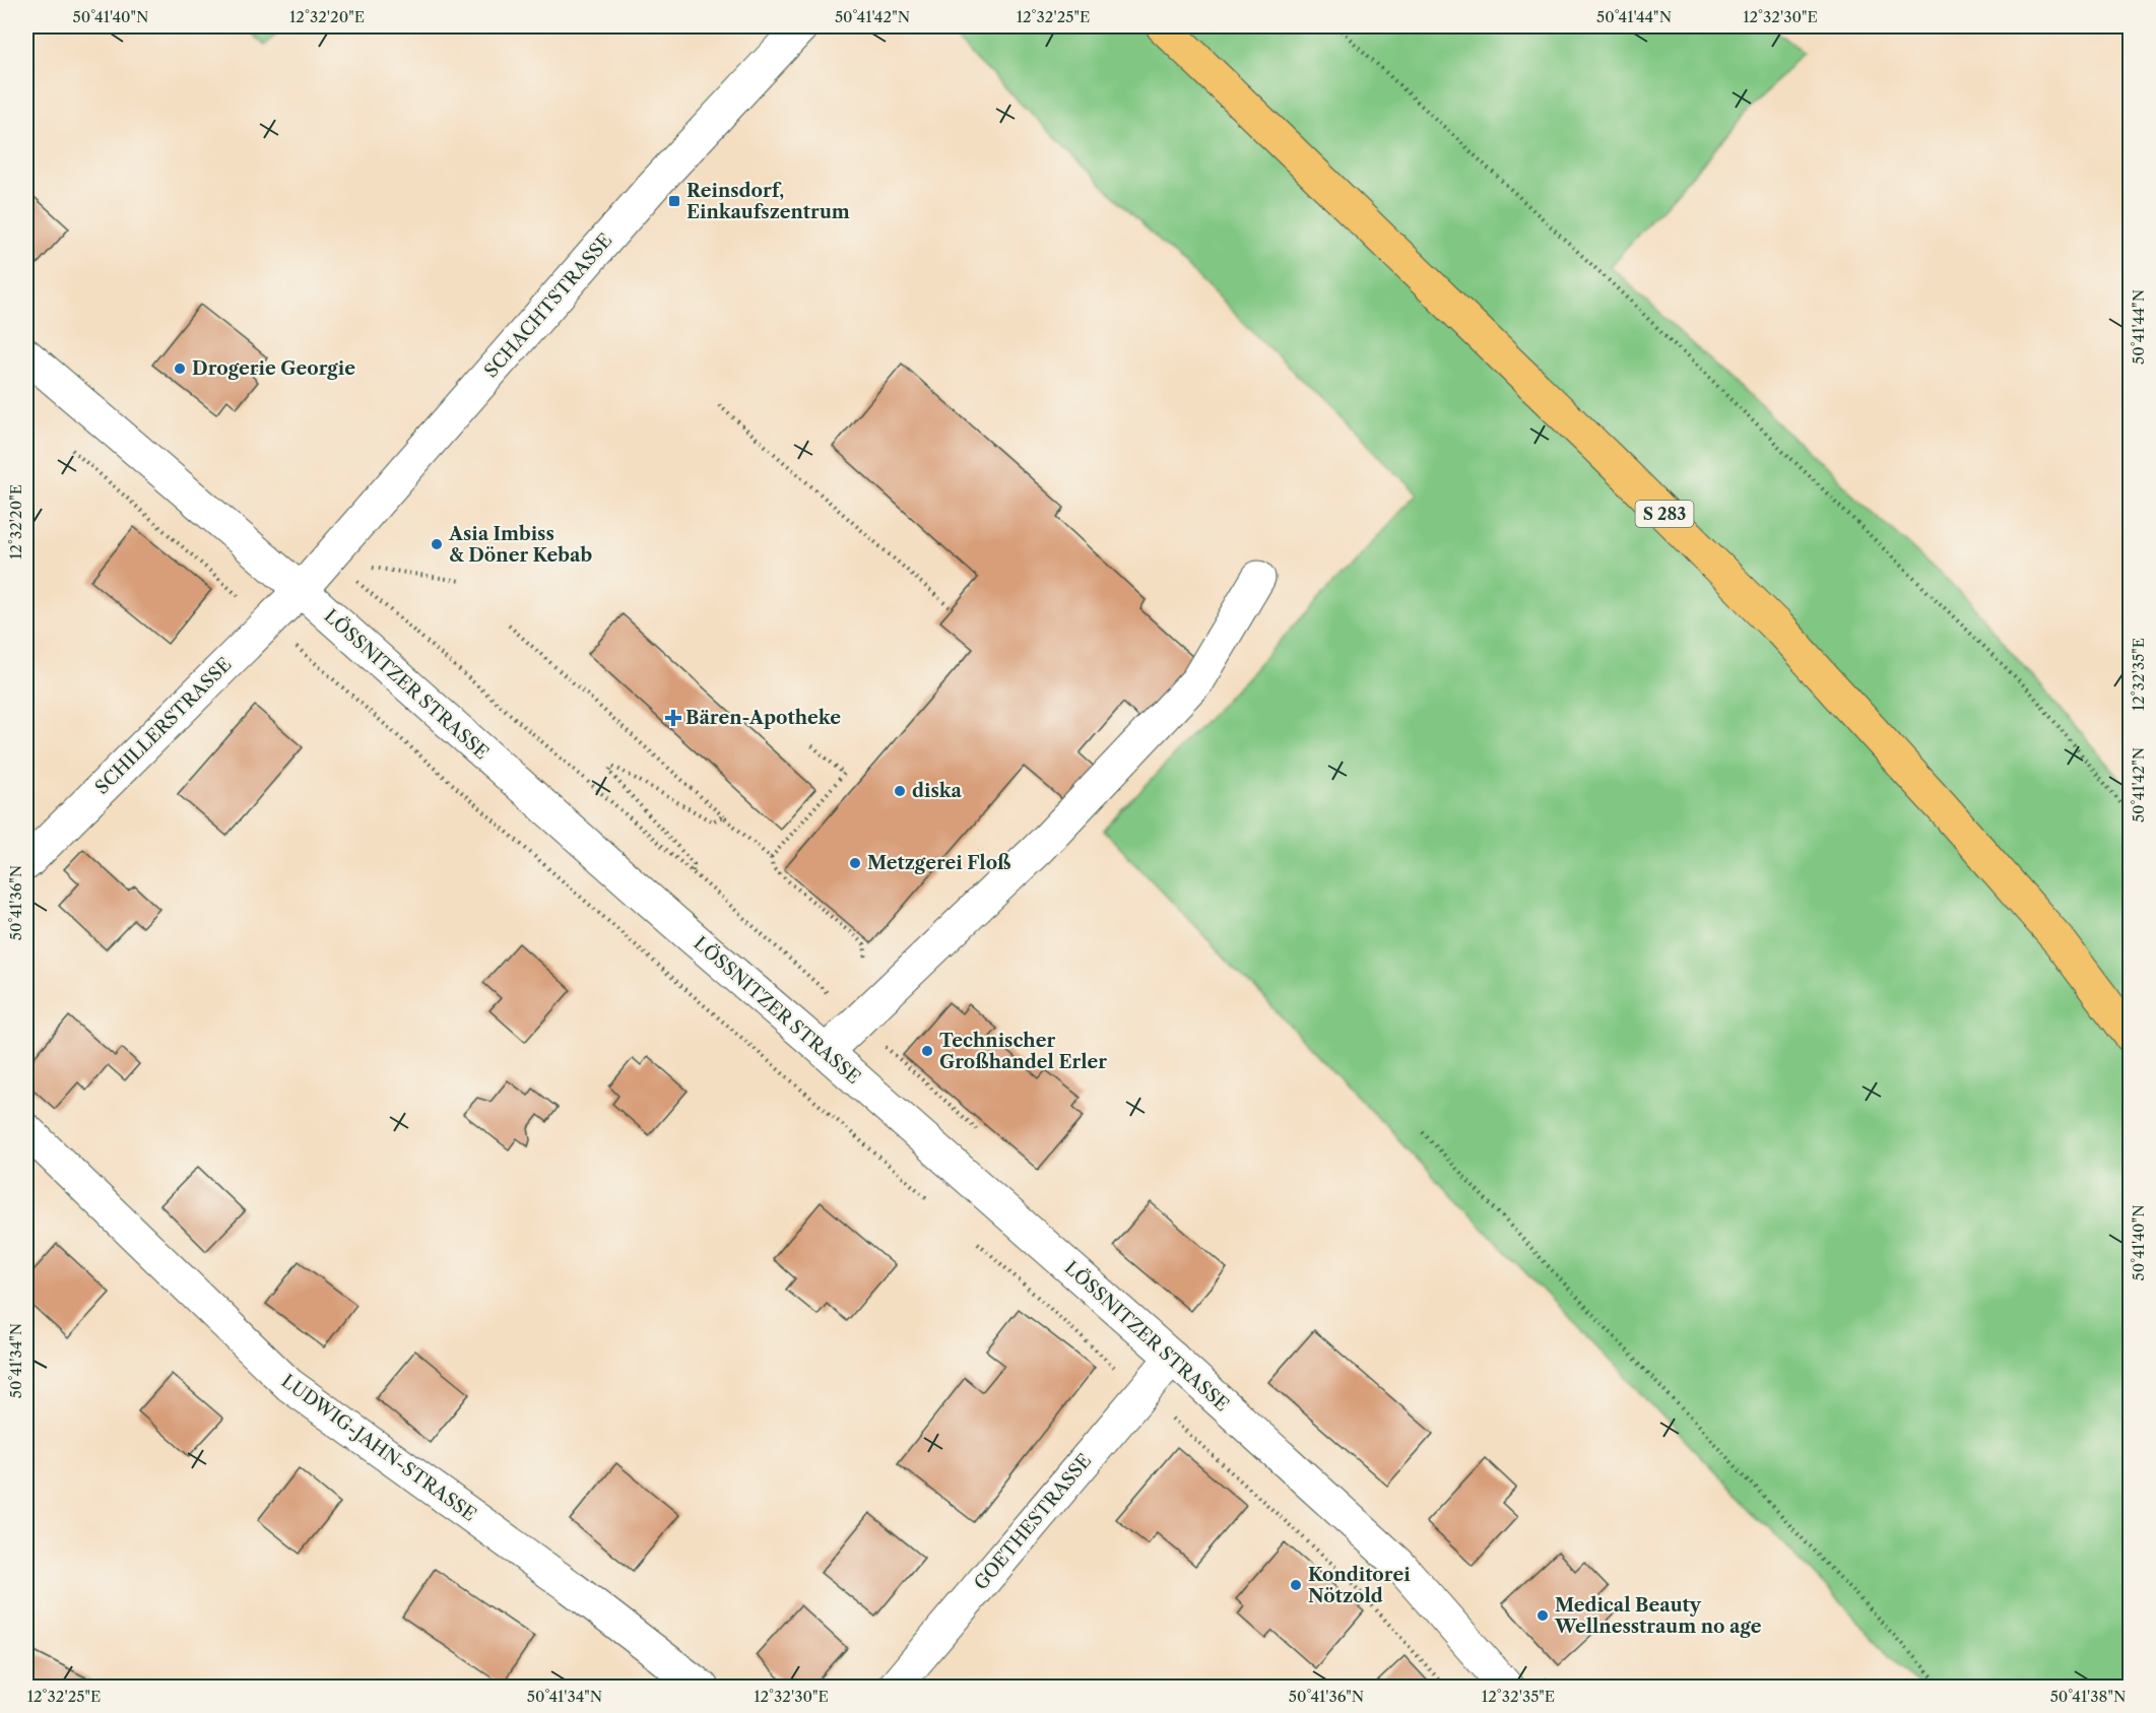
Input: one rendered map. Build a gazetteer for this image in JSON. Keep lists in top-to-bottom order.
{
  "streets": {
    "main road": ["S 283"],
    "street": [
      "SCHACHTSTRASSE",
      "LÖSSNITZER STRASSE",
      "SCHILLERSTRASSE",
      "LUDWIG-JAHN-STRASSE",
      "GOETHESTRASSE"
    ]
  },
  "crossings": [
    ["SCHACHTSTRASSE", "LÖSSNITZER STRASSE"],
    ["SCHACHTSTRASSE", "SCHILLERSTRASSE"],
    ["LÖSSNITZER STRASSE", "SCHILLERSTRASSE"],
    ["LÖSSNITZER STRASSE", "GOETHESTRASSE"]
  ],
  "places": {
    "transit": ["Reinsdorf, Einkaufszentrum"],
    "other": [
      "Drogerie Georgie",
      "Asia Imbiss & Döner Kebab",
      "diska",
      "Metzgerei Floß",
      "Technischer Großhandel Erler",
      "Konditorei Nötzold",
      "Medical Beauty Wellnesstraum no age"
    ],
    "health": ["Bären-Apotheke"]
  },
  "coordinates": [
    "50°41'40\"N",
    "12°32'20\"E",
    "50°41'42\"N",
    "12°32'25\"E",
    "50°41'44\"N",
    "12°32'30\"E",
    "12°32'35\"E",
    "50°41'36\"N",
    "50°41'34\"N",
    "50°41'38\"N"
  ]
}
